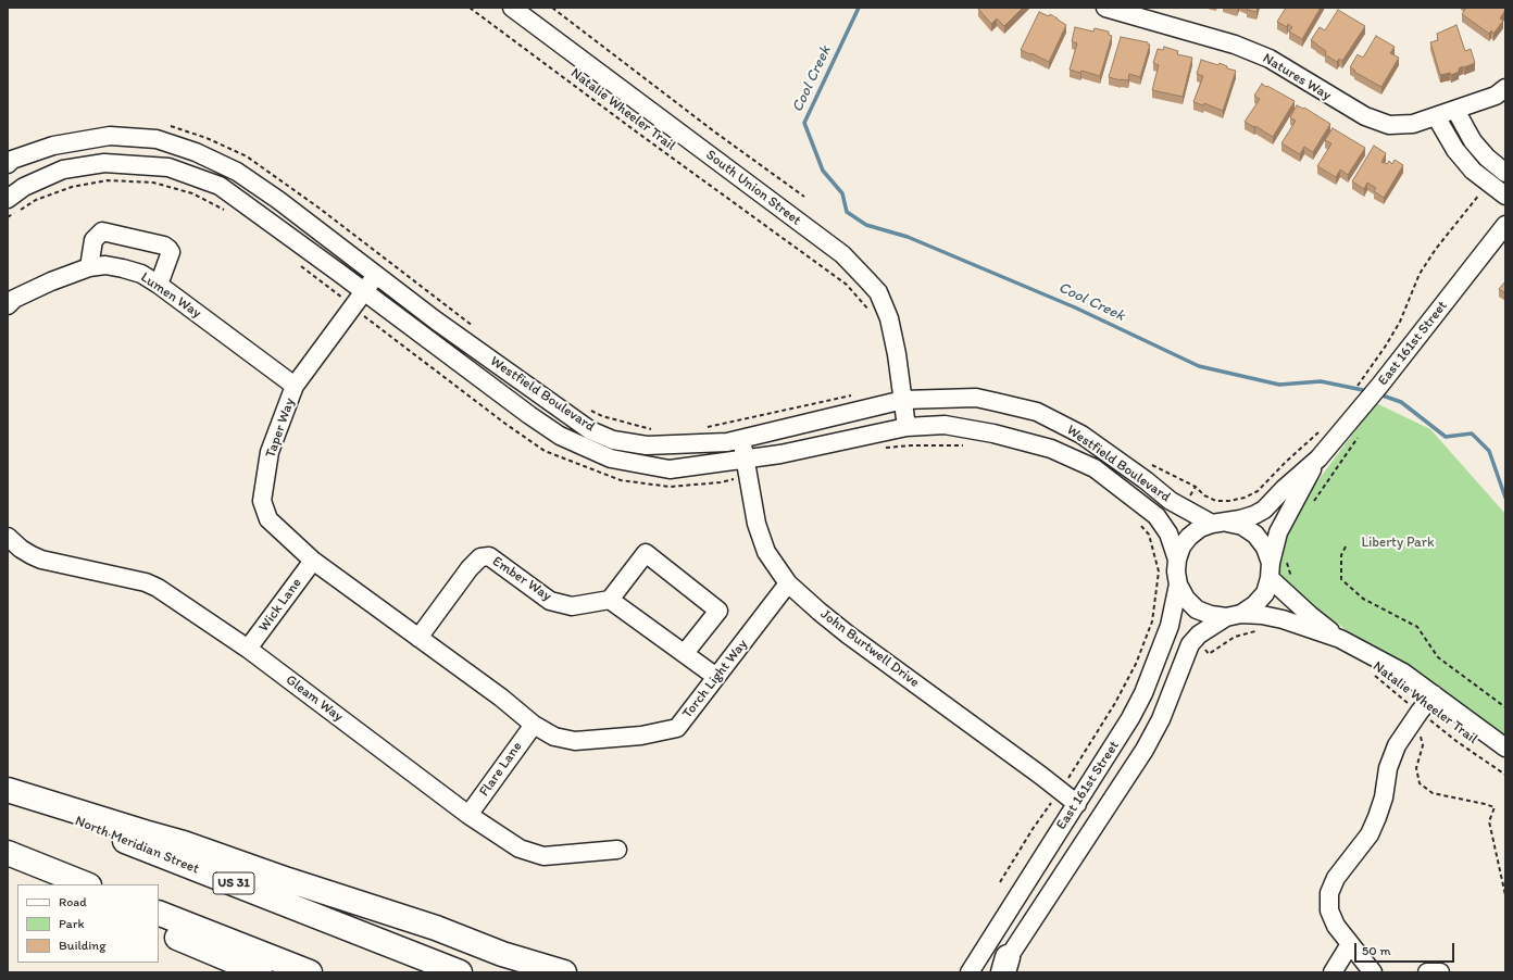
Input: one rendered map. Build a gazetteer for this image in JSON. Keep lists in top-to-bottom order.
{
  "streets": {
    "highway": ["North Meridian Street", "US 31"],
    "street": [
      "Natures Way",
      "South Union Street",
      "Lumen Way",
      "East 161st Street",
      "Westfield Boulevard",
      "Taper Way",
      "Ember Way",
      "Wick Lane",
      "John Burtwell Drive",
      "Torch Light Way",
      "Gleam Way",
      "Flare Lane"
    ],
    "path": ["Natalie Wheeler Trail"]
  },
  "crossings": [
    ["South Union Street", "Westfield Boulevard"],
    ["Lumen Way", "Taper Way"],
    ["East 161st Street", "Westfield Boulevard"],
    ["East 161st Street", "John Burtwell Drive"],
    ["Westfield Boulevard", "Taper Way"],
    ["Westfield Boulevard", "John Burtwell Drive"],
    ["Taper Way", "Ember Way"],
    ["Taper Way", "Wick Lane"],
    ["Taper Way", "Torch Light Way"],
    ["Ember Way", "Torch Light Way"],
    ["Wick Lane", "Gleam Way"],
    ["John Burtwell Drive", "Torch Light Way"],
    ["Torch Light Way", "Flare Lane"],
    ["Gleam Way", "Flare Lane"]
  ],
  "water": ["Cool Creek"],
  "parks": ["Liberty Park"],
  "legend": ["Road", "Park", "Building"],
  "scale_bar": "50 m"
}
